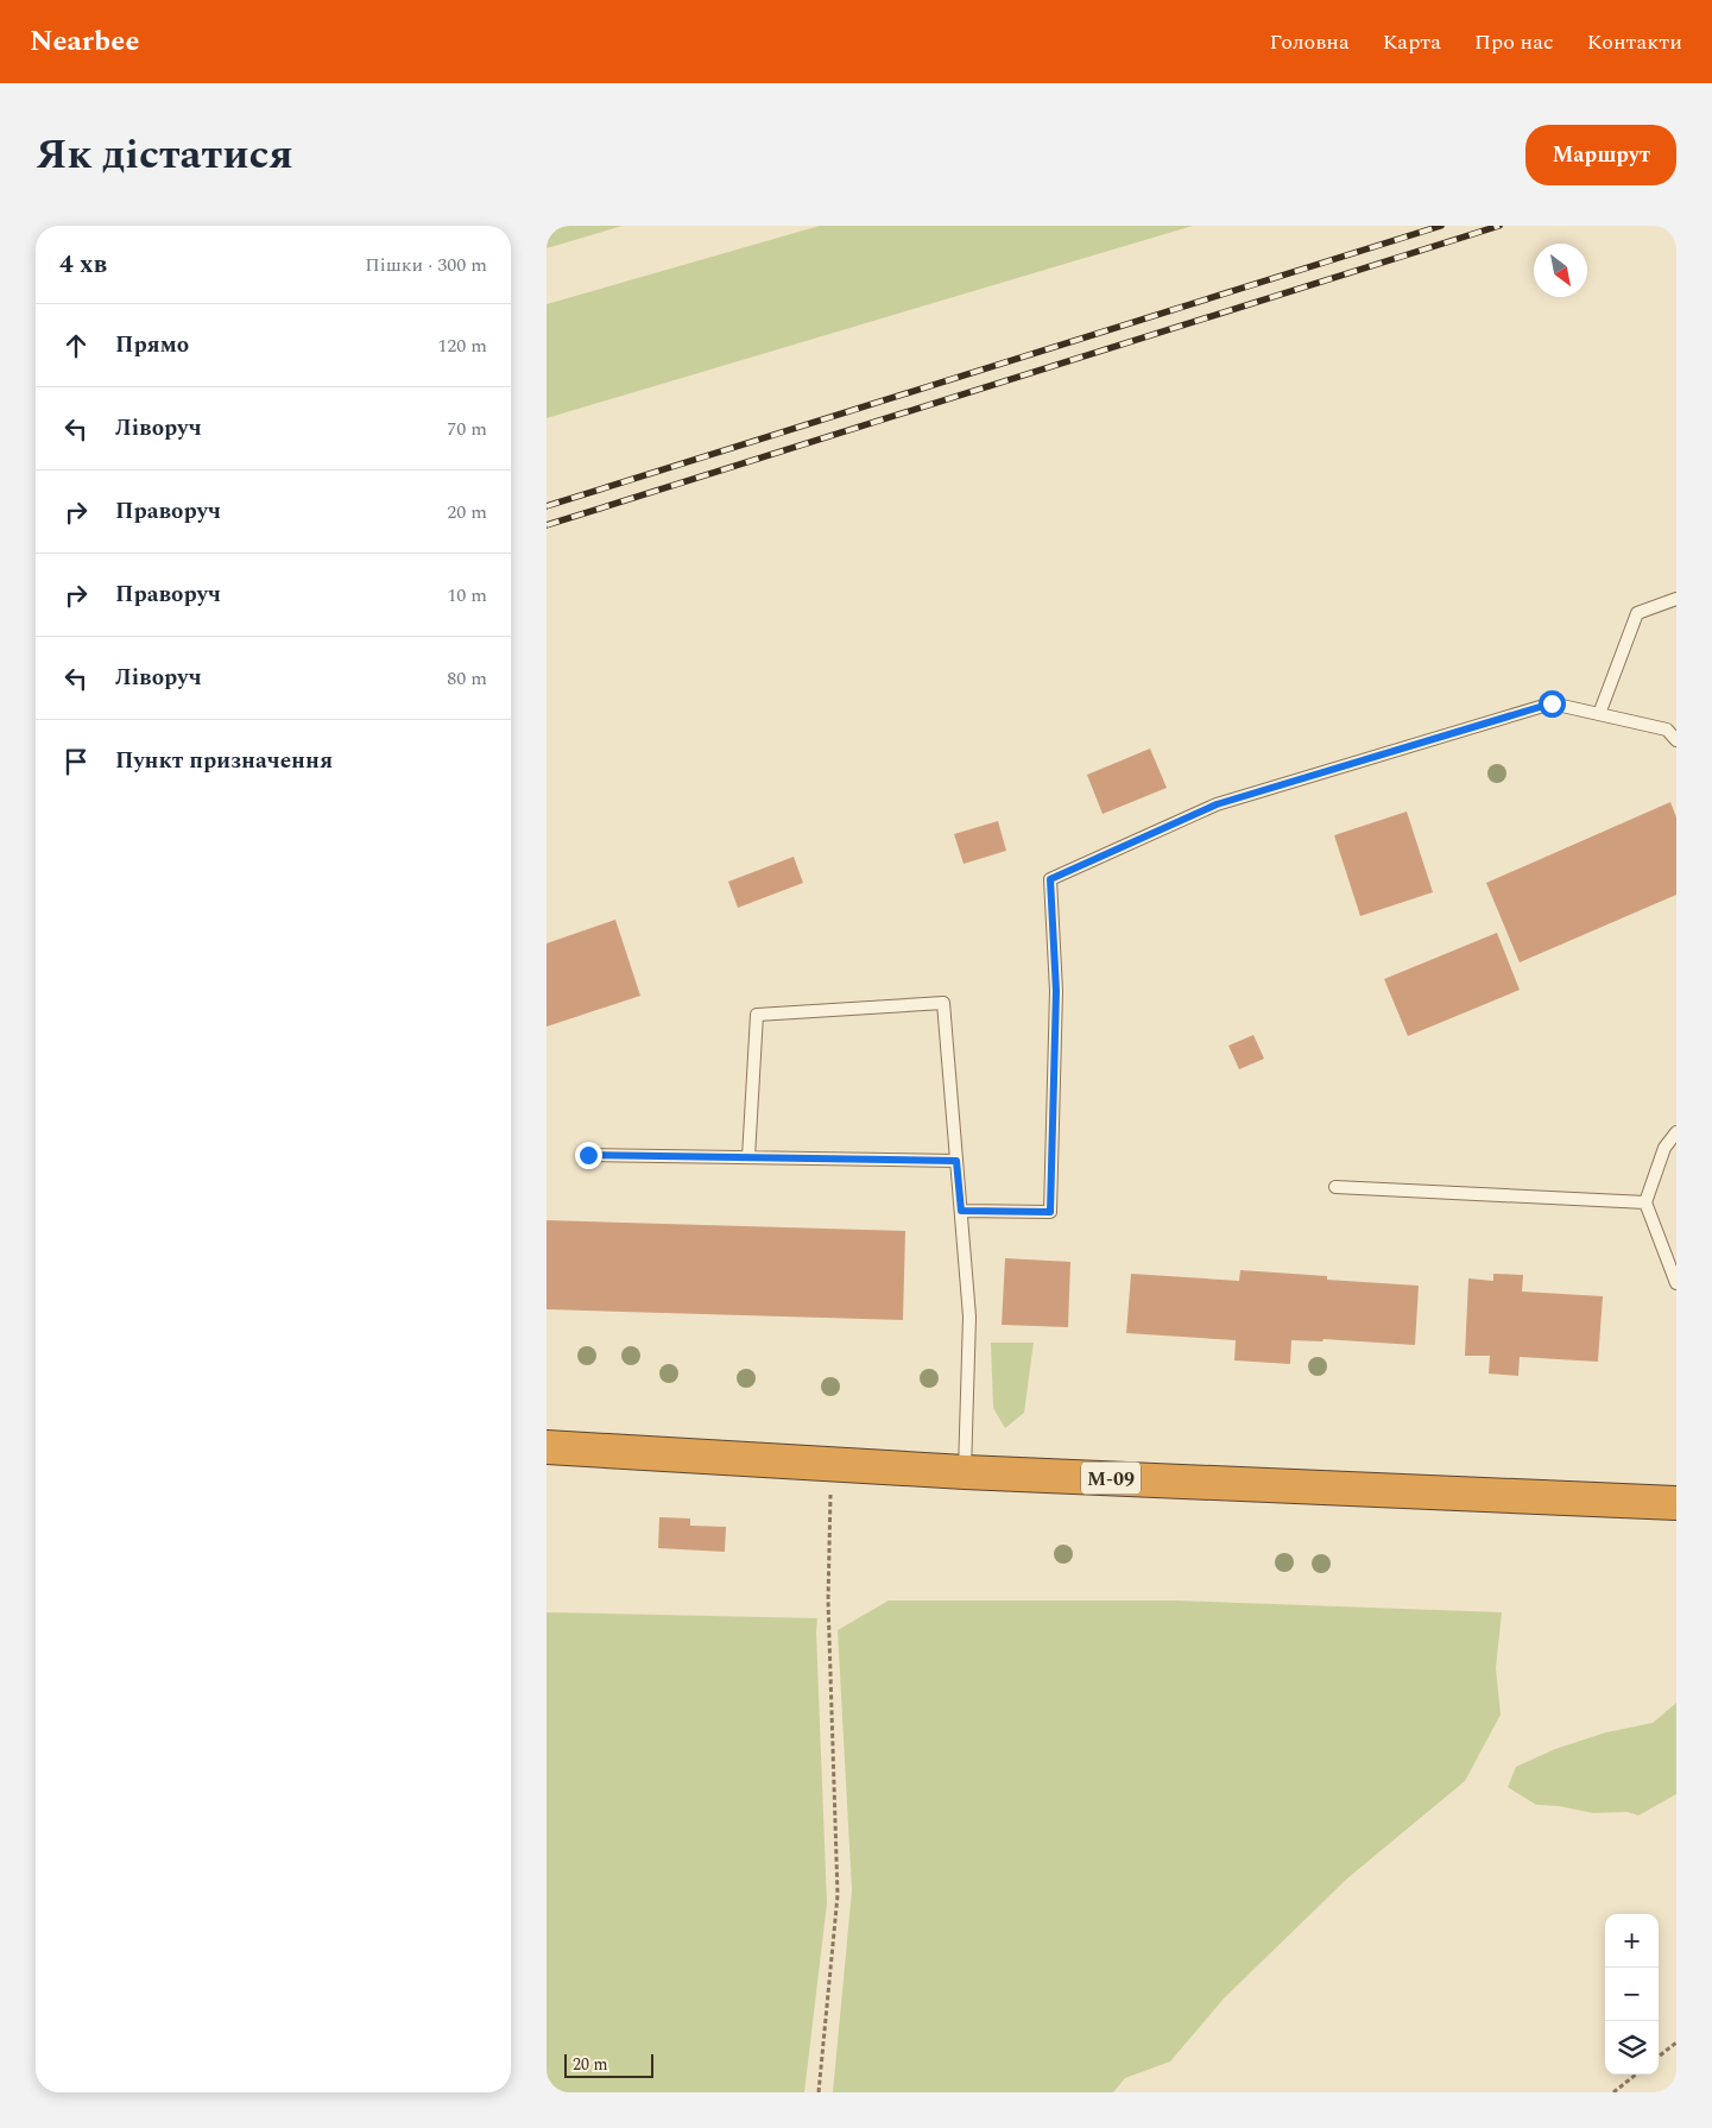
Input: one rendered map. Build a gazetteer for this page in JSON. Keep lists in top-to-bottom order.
{
  "streets": {
    "highway": ["М-09"]
  },
  "scale_bar": "20 m",
  "north": "bottom right",
  "page": {
    "header": "Nearbee",
    "nav": [
      "Головна",
      "Карта",
      "Про нас",
      "Контакти"
    ],
    "title": "Як дістатися",
    "buttons": "Маршрут",
    "heading": ["4 хв", "Пішки · 300 m"],
    "list": [
      ["Прямо", "120 m"],
      ["Ліворуч", "70 m"],
      ["Праворуч", "20 m"],
      ["Праворуч", "10 m"],
      ["Ліворуч", "80 m"],
      "Пункт призначення"
    ],
    "map_buttons": ["+", "−"],
    "scale": "20 m"
  }
}
